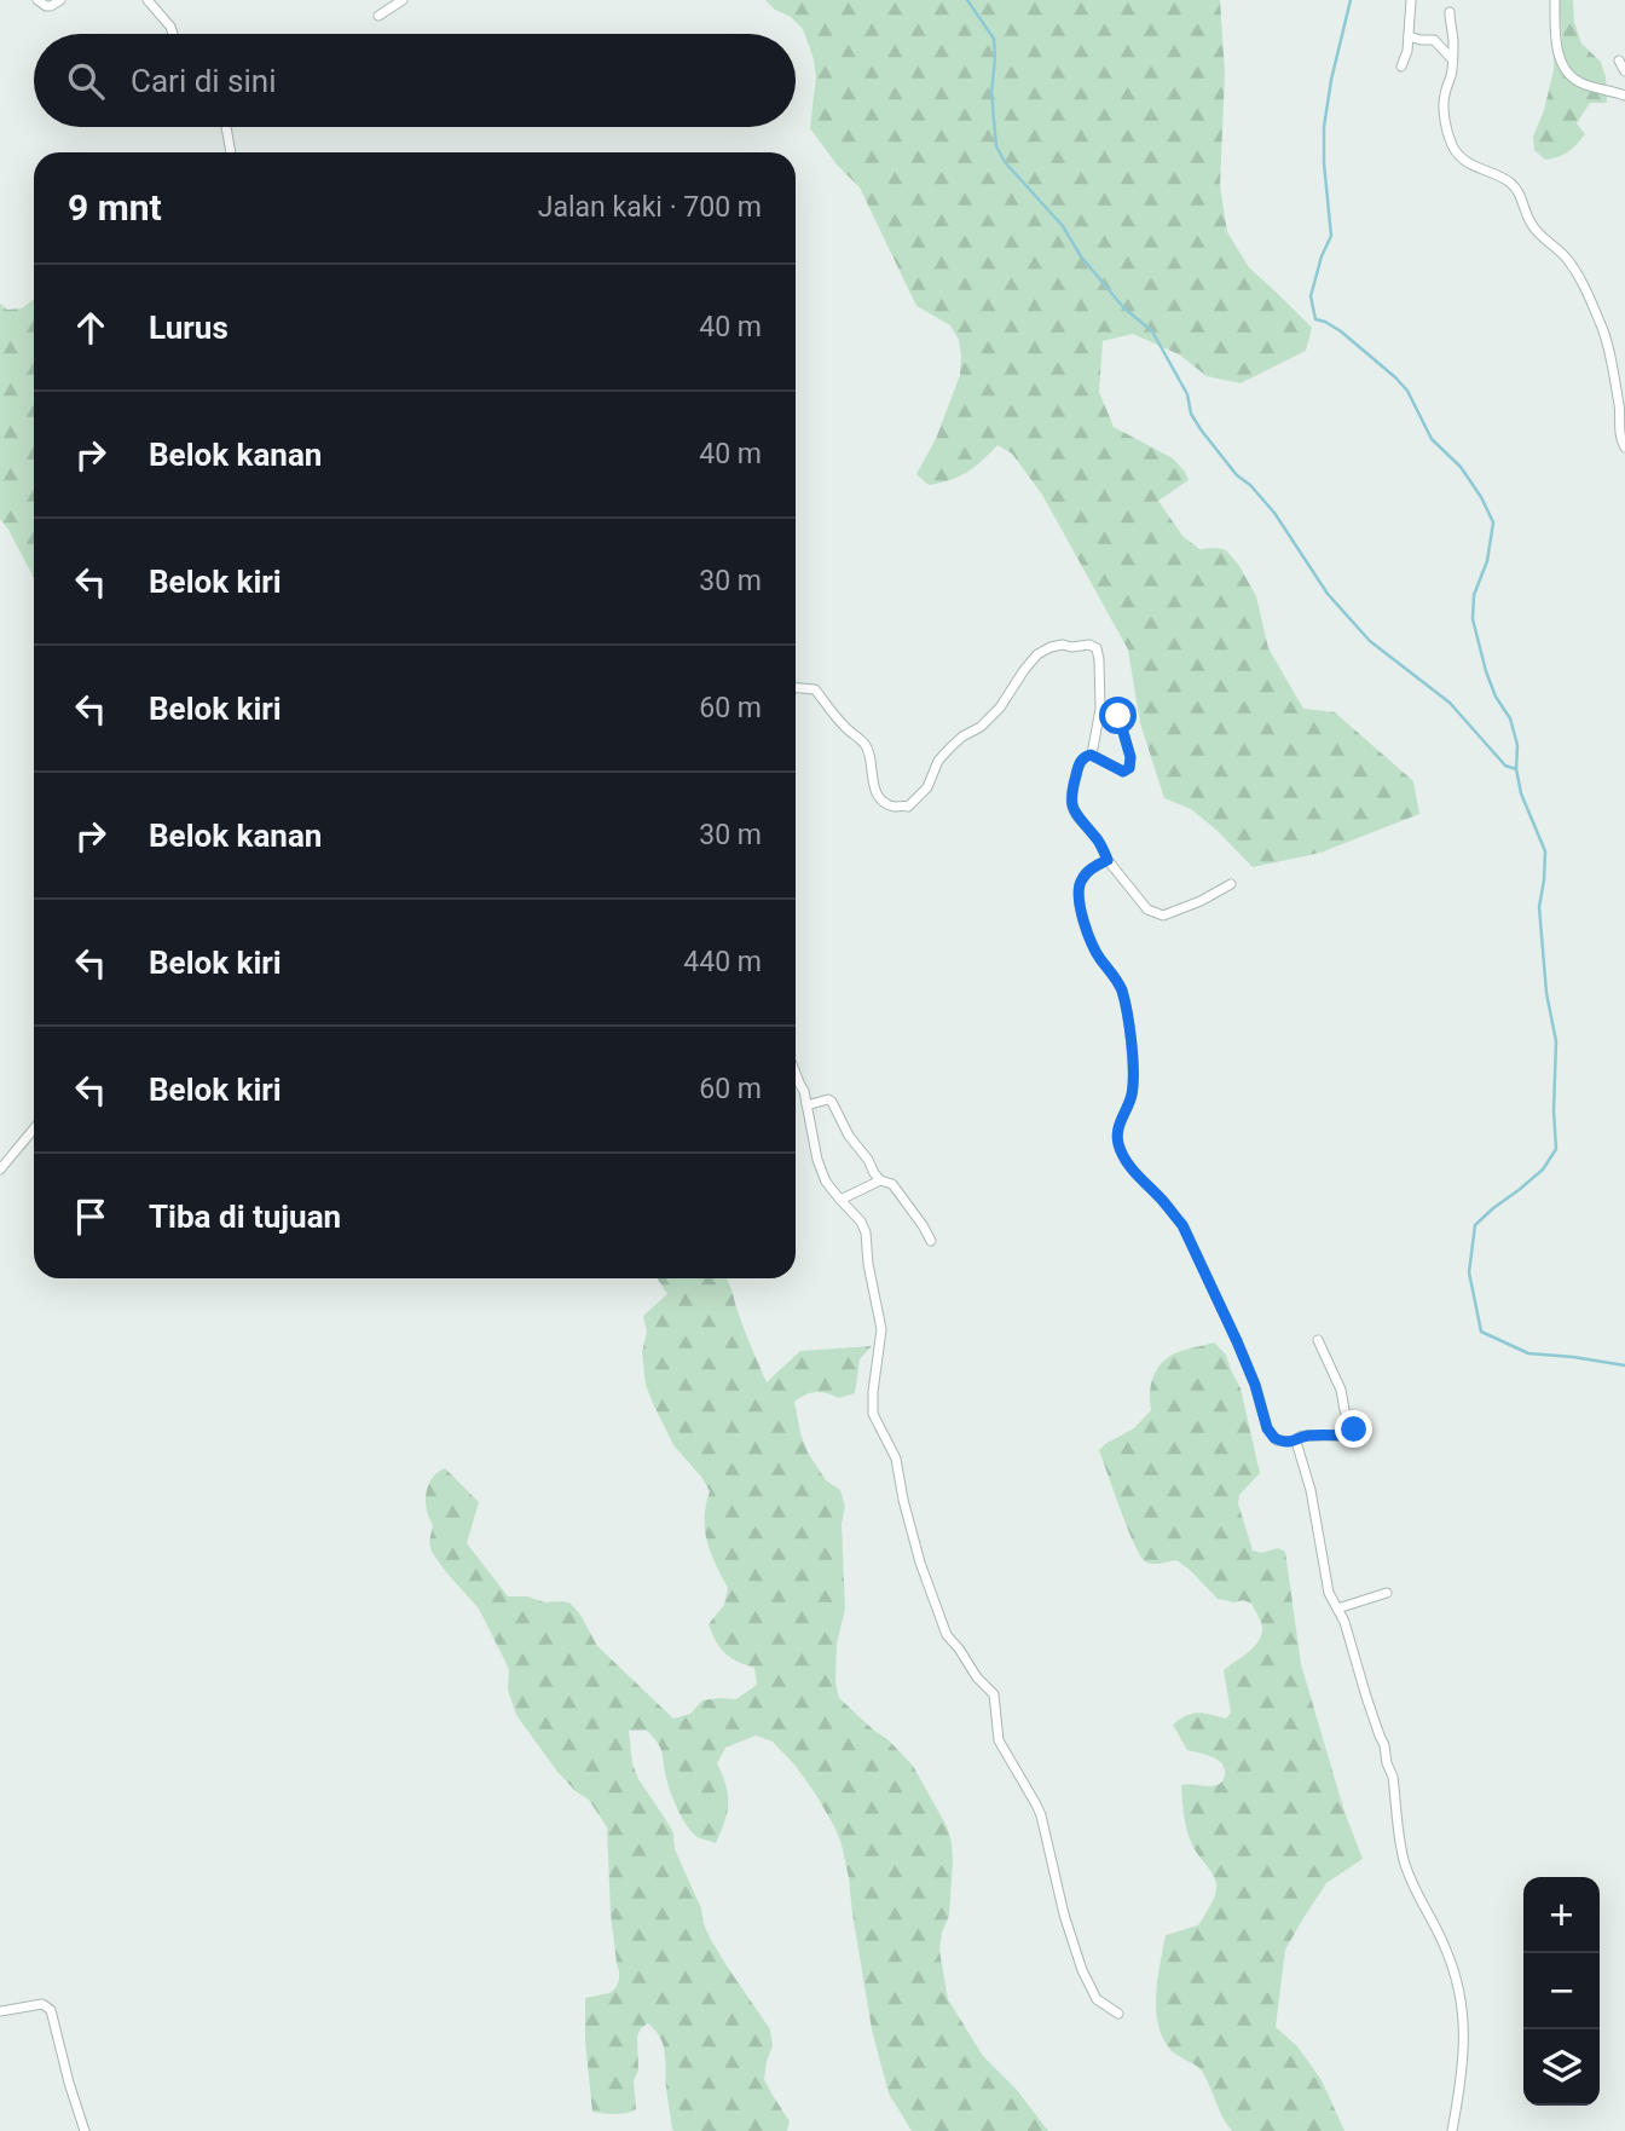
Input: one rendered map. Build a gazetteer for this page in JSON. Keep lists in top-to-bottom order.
{
  "page": {
    "search": "Cari di sini",
    "heading": ["9 mnt", "Jalan kaki · 700 m"],
    "list": [
      ["Lurus", "40 m"],
      ["Belok kanan", "40 m"],
      ["Belok kiri", "30 m"],
      ["Belok kiri", "60 m"],
      ["Belok kanan", "30 m"],
      ["Belok kiri", "440 m"],
      ["Belok kiri", "60 m"],
      "Tiba di tujuan"
    ],
    "map_buttons": ["+", "−"]
  }
}
